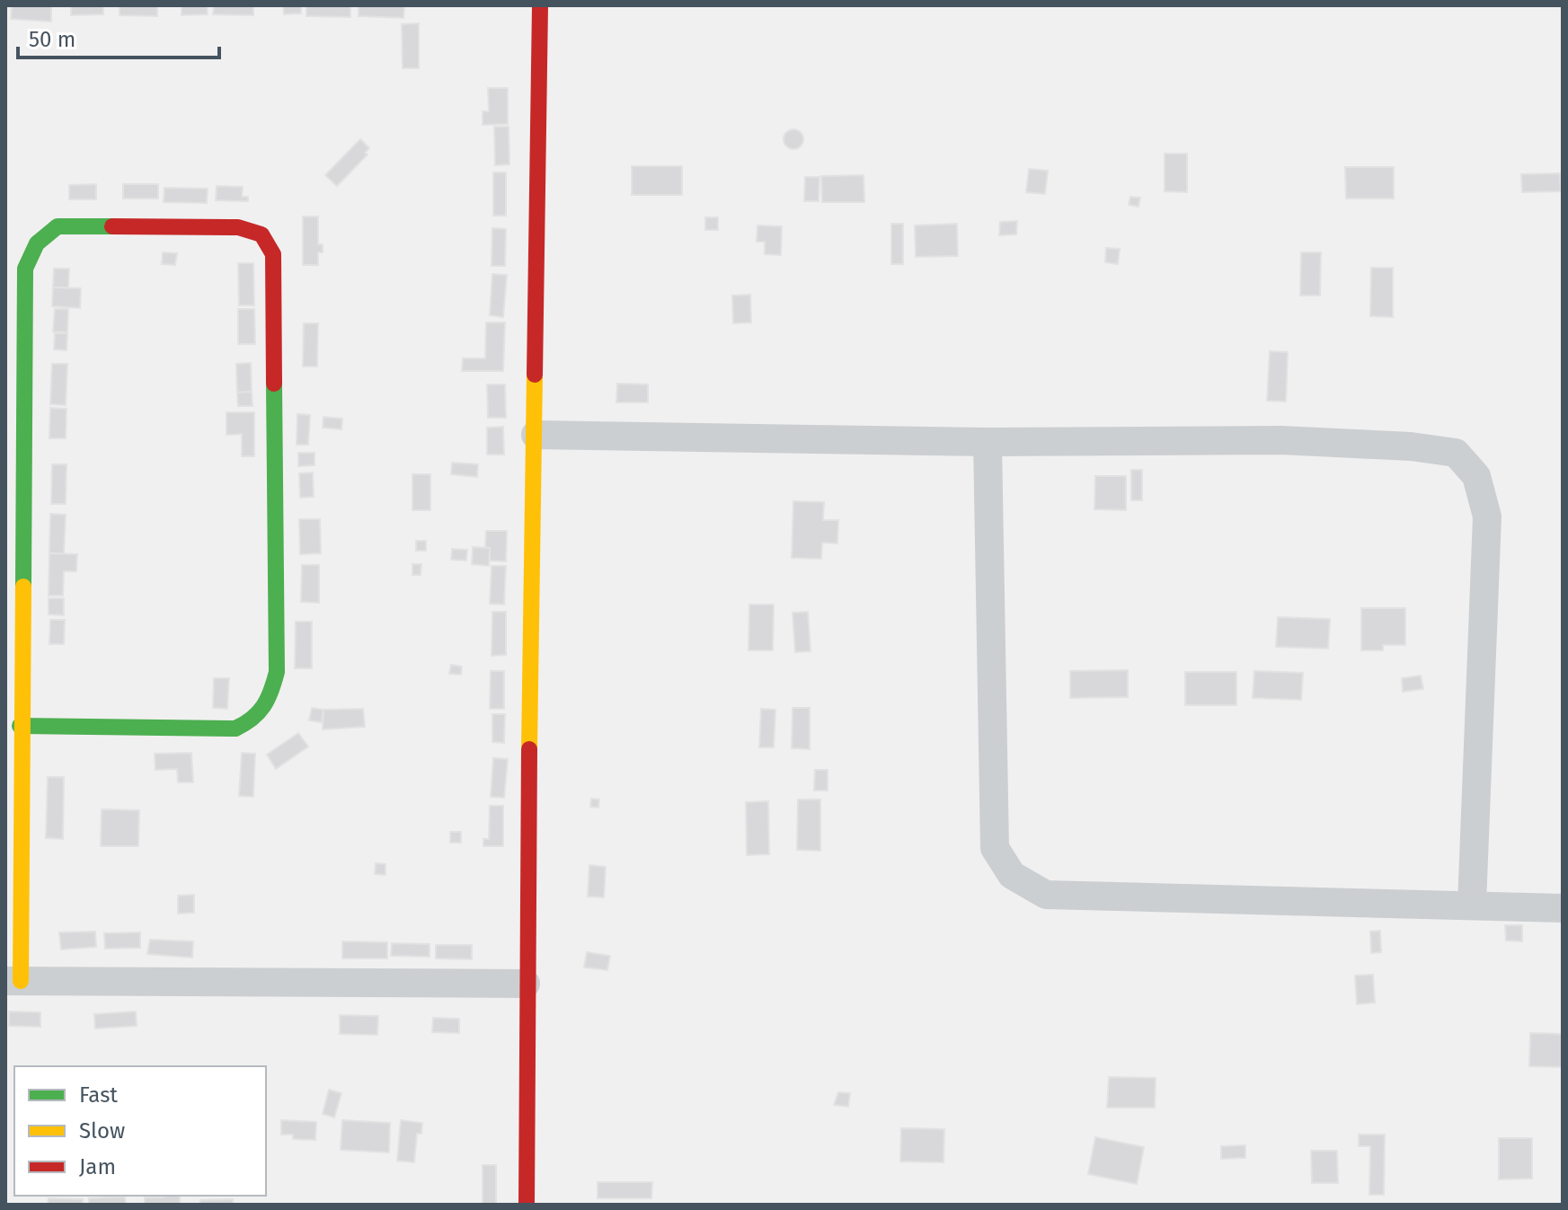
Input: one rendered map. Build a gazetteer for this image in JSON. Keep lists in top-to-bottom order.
{
  "legend": ["Fast", "Slow", "Jam"],
  "scale_bar": "50 m"
}
